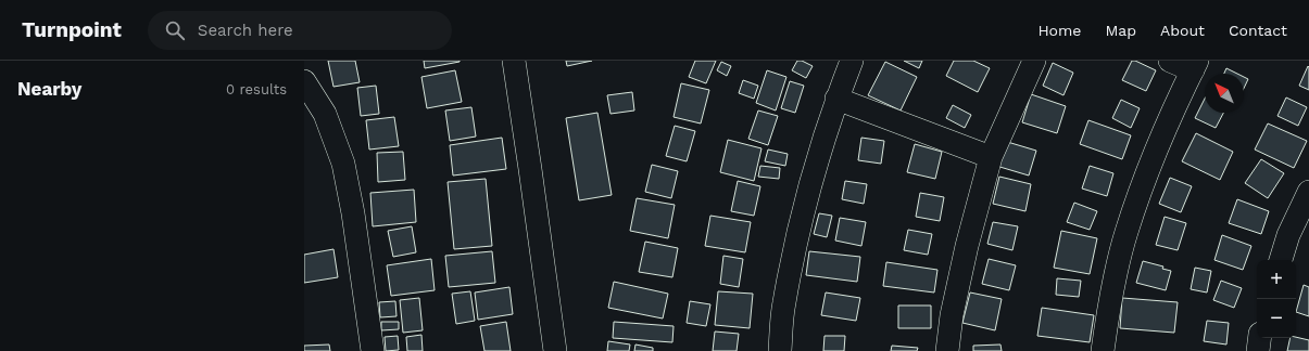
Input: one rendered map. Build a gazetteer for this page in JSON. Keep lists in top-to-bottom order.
{
  "north": "top left",
  "page": {
    "header": "Turnpoint",
    "search": "Search here",
    "nav": [
      "Home",
      "Map",
      "About",
      "Contact"
    ],
    "heading": ["Nearby", "0 results"],
    "map_buttons": ["+", "−"]
  }
}
